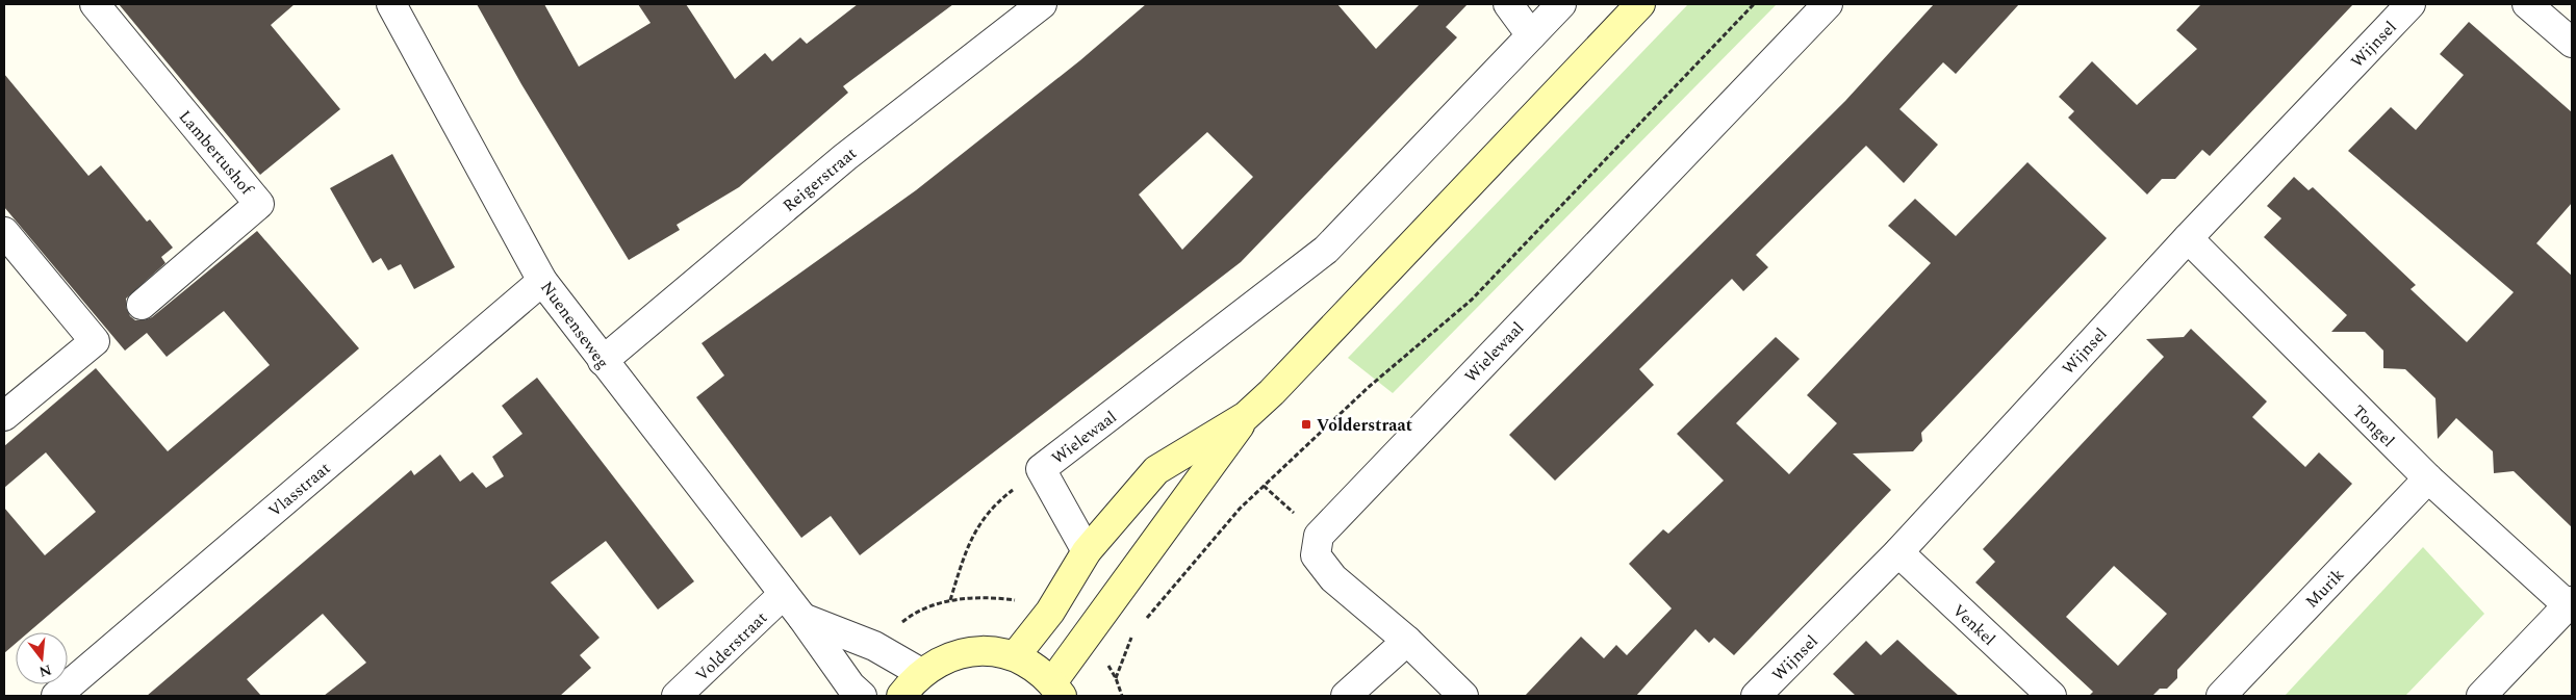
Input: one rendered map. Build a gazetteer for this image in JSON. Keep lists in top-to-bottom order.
{
  "streets": {
    "street": [
      "Wijnsel",
      "Lambertushof",
      "Reigerstraat",
      "Nuenenseweg",
      "Wielewaal",
      "Tongel",
      "Vlasstraat",
      "Murik",
      "Venkel",
      "Volderstraat"
    ]
  },
  "crossings": [
    ["Wijnsel", "Tongel"],
    ["Wijnsel", "Venkel"],
    ["Reigerstraat", "Nuenenseweg"],
    ["Nuenenseweg", "Vlasstraat"],
    ["Nuenenseweg", "Volderstraat"],
    ["Tongel", "Murik"]
  ],
  "places": {
    "transit": ["Volderstraat"]
  },
  "north": "bottom"
}
